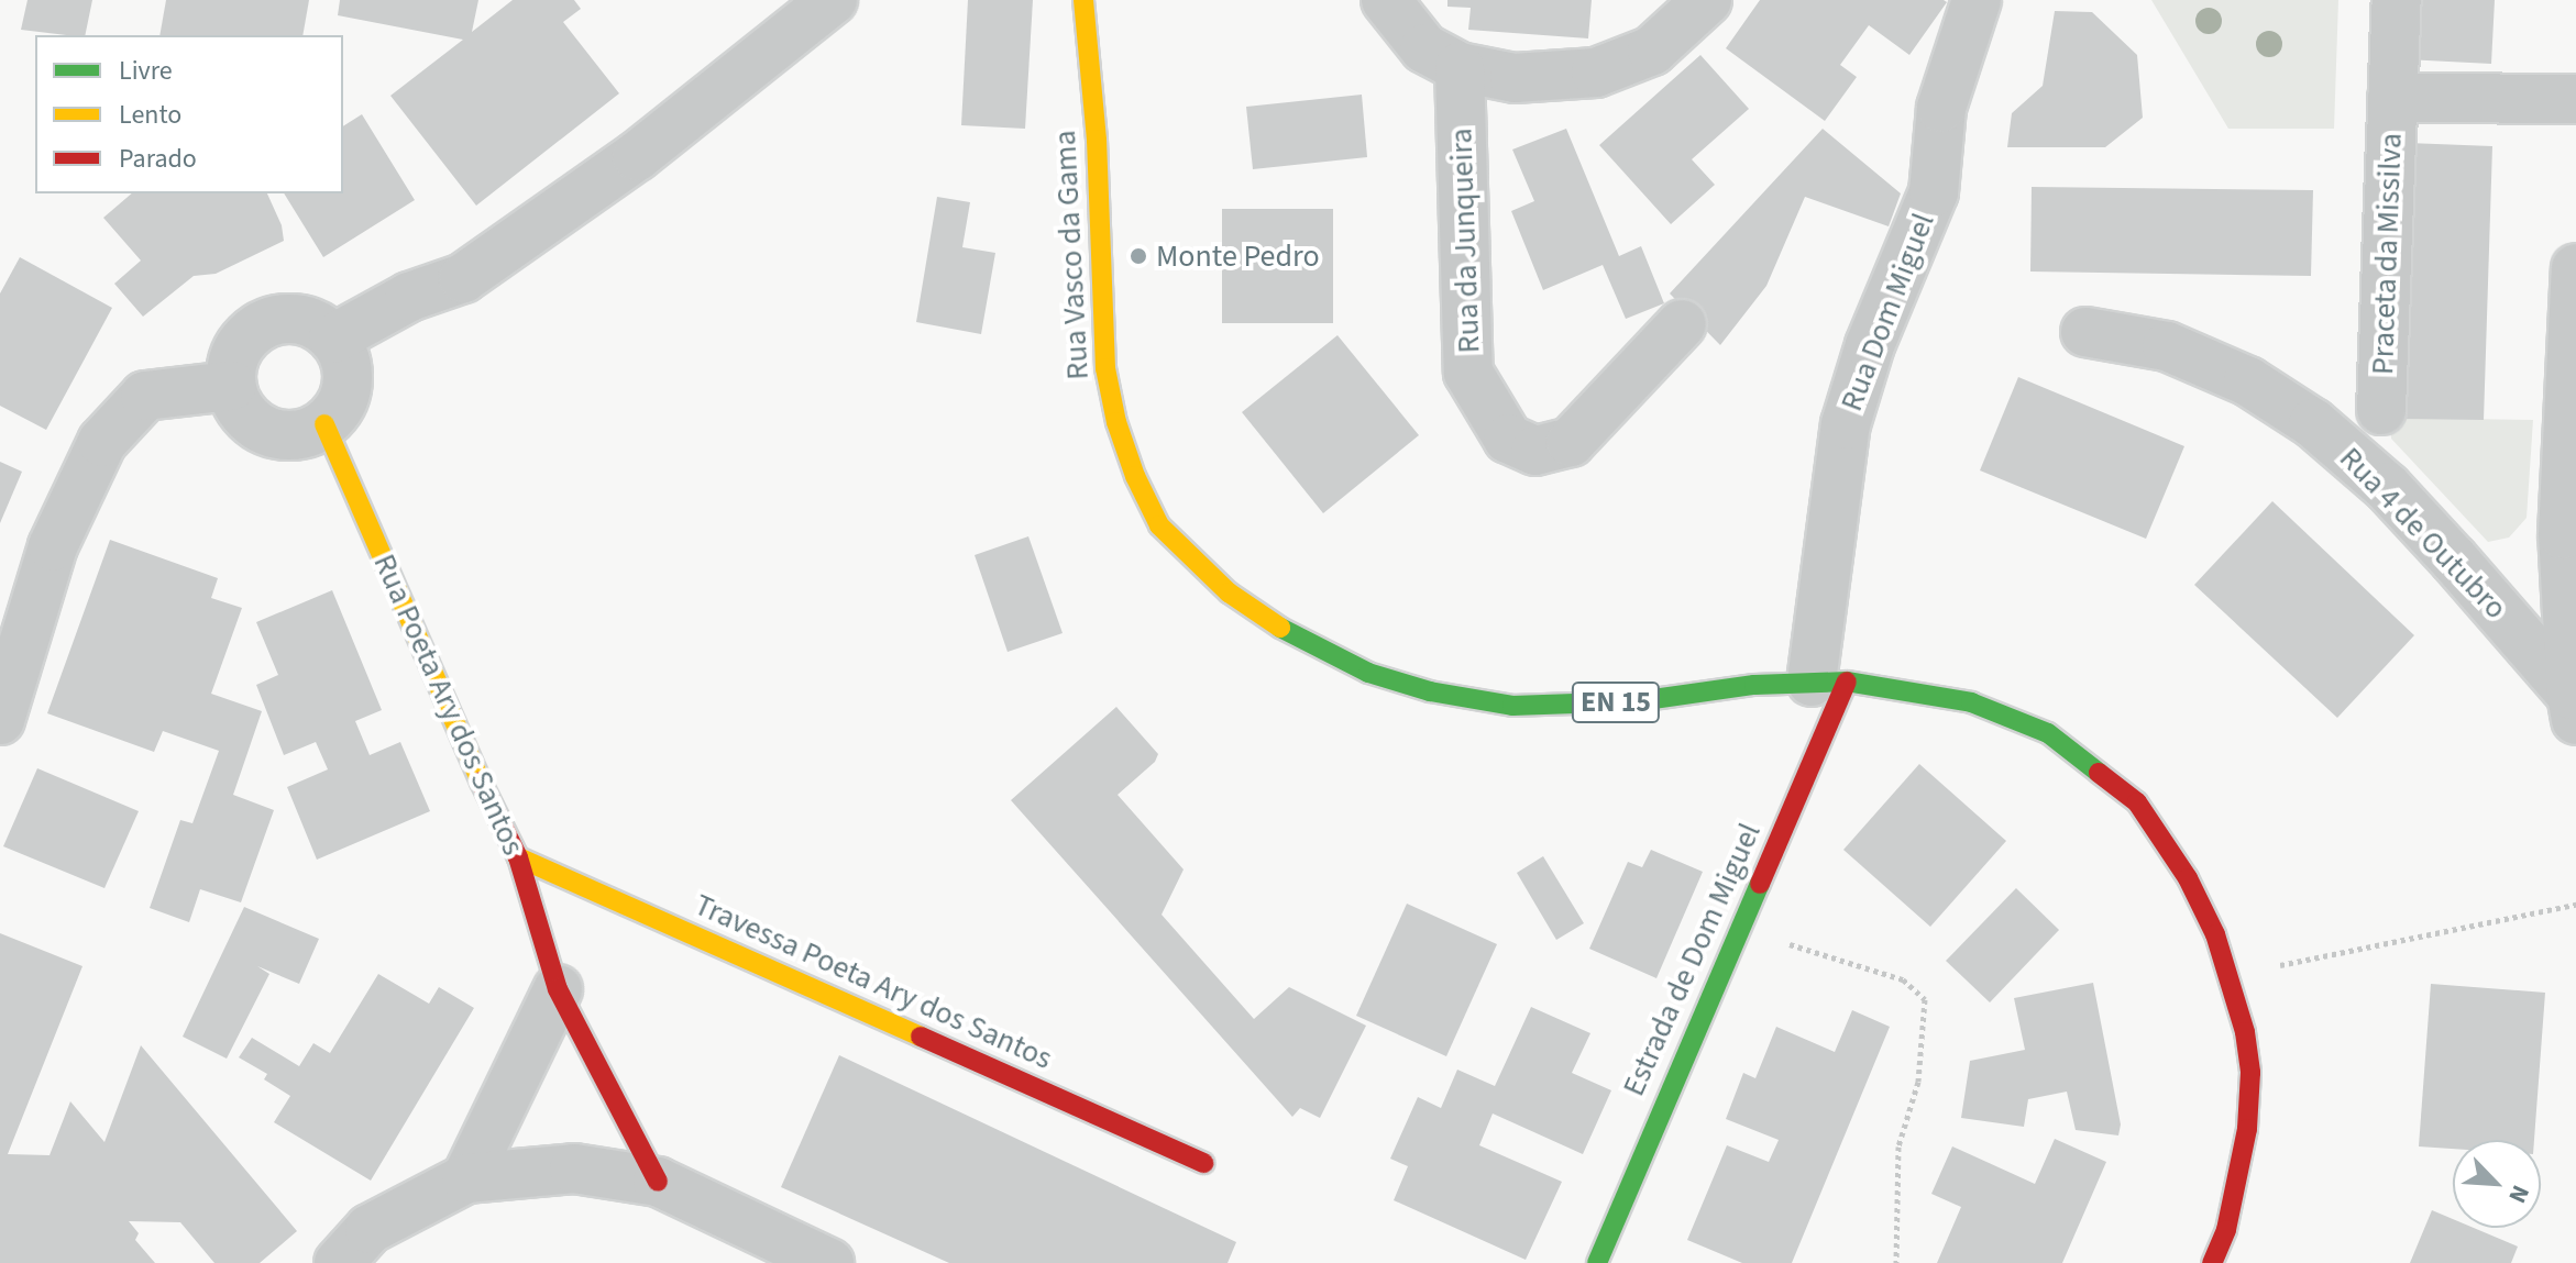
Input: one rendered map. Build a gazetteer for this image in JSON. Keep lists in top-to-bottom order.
{
  "streets": {
    "street": [
      "Rua da Junqueira",
      "Praceta da Missilva",
      "Rua Vasco da Gama",
      "Rua Dom Miguel",
      "Rua 4 de Outubro",
      "EN 15",
      "Rua Poeta Ary dos Santos",
      "Estrada de Dom Miguel",
      "Travessa Poeta Ary dos Santos"
    ]
  },
  "crossings": [
    ["Rua Vasco da Gama", "Rua Dom Miguel"],
    ["Rua Vasco da Gama", "Estrada de Dom Miguel"],
    ["Rua Dom Miguel", "Estrada de Dom Miguel"],
    ["Rua Poeta Ary dos Santos", "Travessa Poeta Ary dos Santos"]
  ],
  "places": ["Monte Pedro"],
  "legend": ["Livre", "Lento", "Parado"],
  "north": "bottom right"
}
